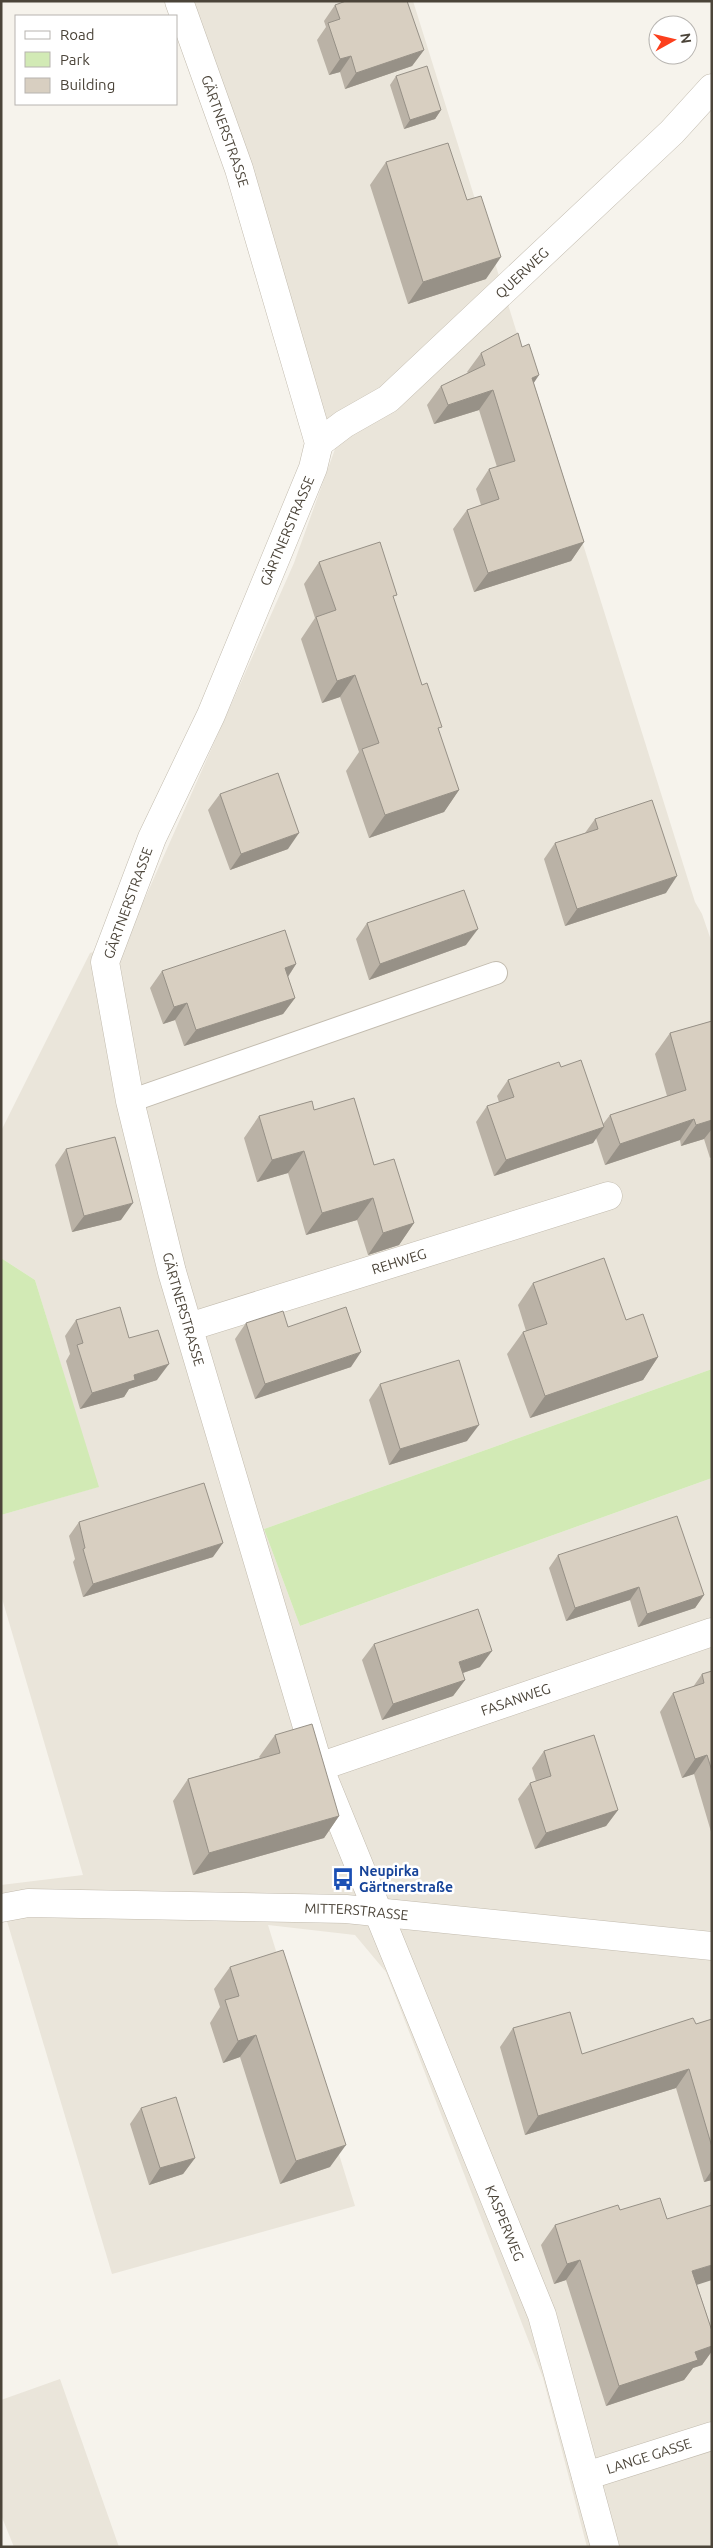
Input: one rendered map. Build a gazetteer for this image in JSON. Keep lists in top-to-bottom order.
{
  "streets": {
    "street": [
      "GÄRTNERSTRASSE",
      "QUERWEG",
      "REHWEG",
      "FASANWEG",
      "MITTERSTRASSE",
      "KASPERWEG",
      "LANGE GASSE"
    ]
  },
  "crossings": [
    ["GÄRTNERSTRASSE", "QUERWEG"],
    ["GÄRTNERSTRASSE", "REHWEG"],
    ["GÄRTNERSTRASSE", "FASANWEG"],
    ["GÄRTNERSTRASSE", "MITTERSTRASSE"],
    ["GÄRTNERSTRASSE", "KASPERWEG"],
    ["MITTERSTRASSE", "KASPERWEG"],
    ["KASPERWEG", "LANGE GASSE"]
  ],
  "places": {
    "bus stop": ["Neupirka Gärtnerstraße"]
  },
  "legend": ["Road", "Park", "Building"],
  "north": "right"
}
